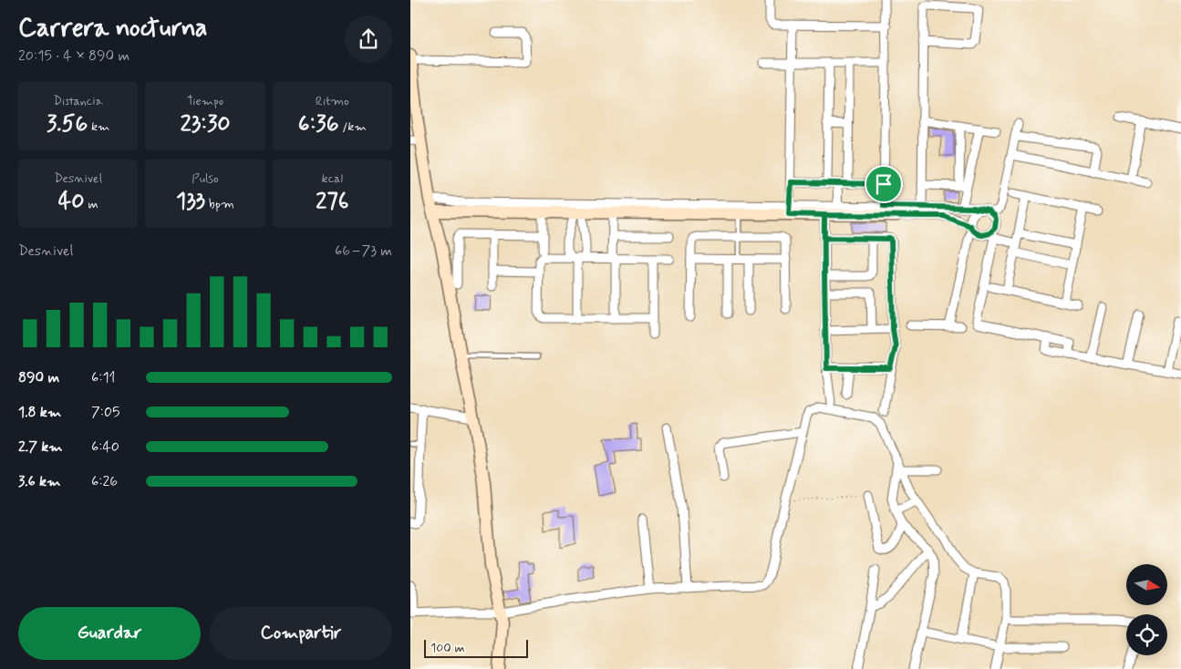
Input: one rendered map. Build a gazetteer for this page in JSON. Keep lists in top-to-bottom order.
{
  "scale_bar": "100 m",
  "north": "right",
  "page": {
    "heading": ["Carrera nocturna", "20:15 · 4 × 890 m"],
    "stats": [
      ["Distancia", "3.56 km"],
      ["Tiempo", "23:30"],
      ["Ritmo", "6:36 /km"],
      ["Desnivel", "40 m"],
      ["Pulso", "133 bpm"],
      ["kcal", "276"]
    ],
    "chart": ["Desnivel", "66–73 m"],
    "list": [
      {
        "name": "890 m",
        "note": "6:11"
      },
      {
        "name": "1.8 km",
        "note": "7:05"
      },
      {
        "name": "2.7 km",
        "note": "6:40"
      },
      {
        "name": "3.6 km",
        "note": "6:26"
      }
    ],
    "buttons": ["Guardar", "Compartir"],
    "scale": "100 m"
  }
}
